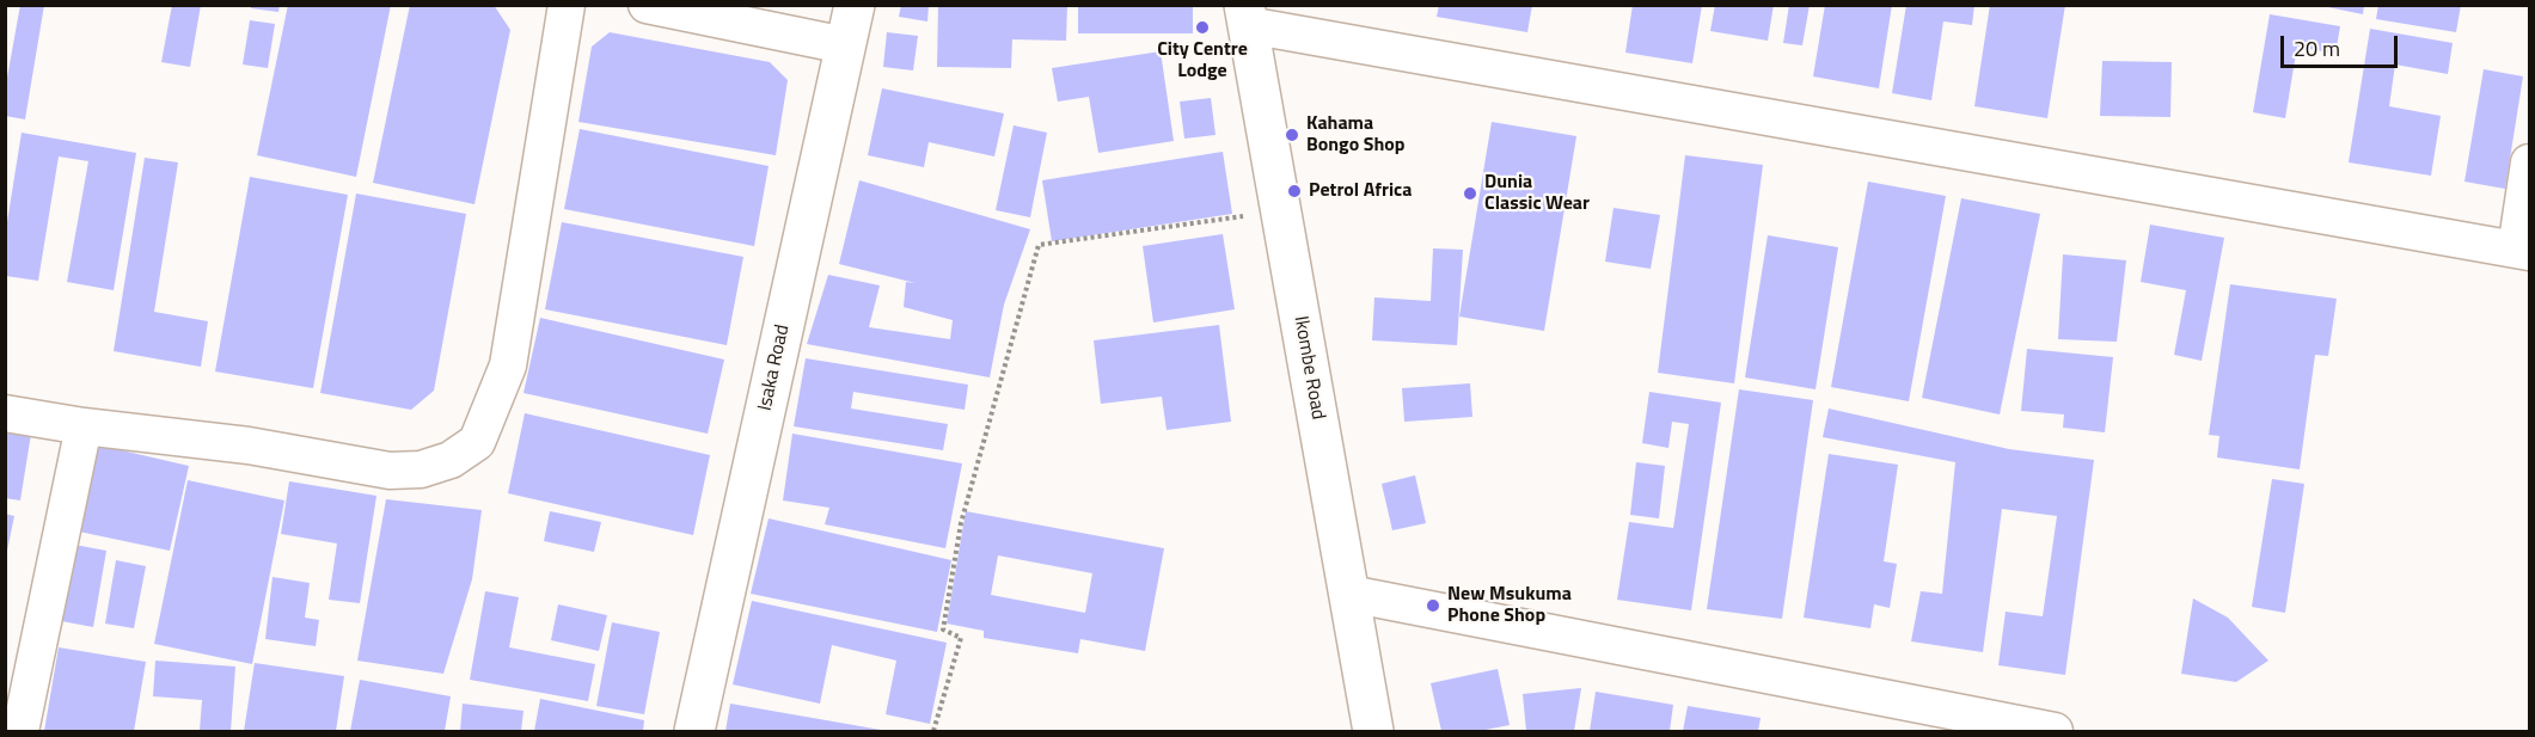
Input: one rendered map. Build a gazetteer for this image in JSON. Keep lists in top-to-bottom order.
{
  "streets": {
    "street": ["Isaka Road", "Ikombe Road"]
  },
  "places": [
    "City Centre Lodge",
    "Kahama Bongo Shop",
    "Petrol Africa",
    "Dunia Classic Wear",
    "New Msukuma Phone Shop"
  ],
  "scale_bar": "20 m"
}
